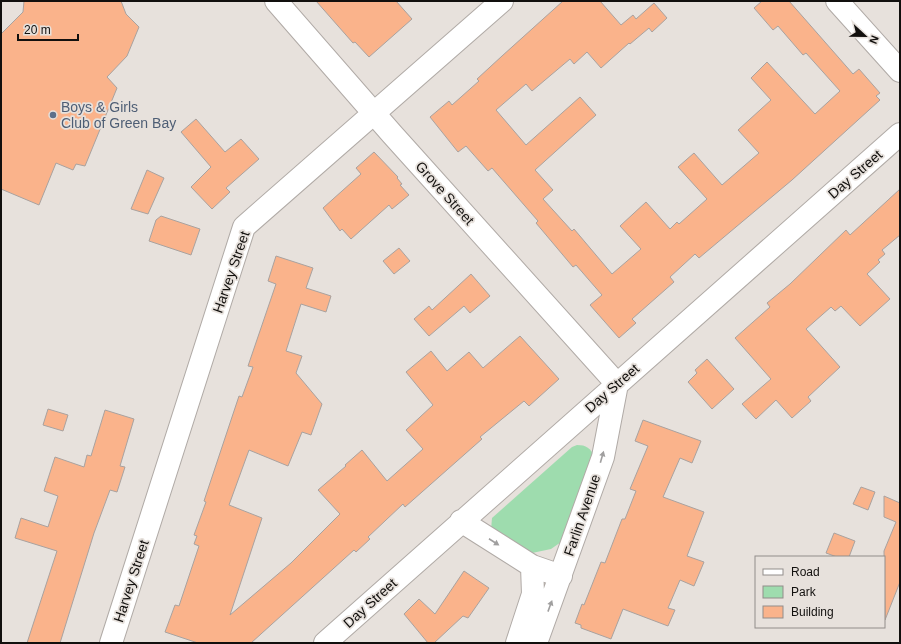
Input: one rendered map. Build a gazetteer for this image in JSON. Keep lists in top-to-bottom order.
{
  "streets": {
    "street": [
      "Day Street",
      "Grove Street",
      "Harvey Street",
      "Farlin Avenue"
    ]
  },
  "crossings": [
    ["Day Street", "Grove Street"],
    ["Day Street", "Farlin Avenue"],
    ["Grove Street", "Harvey Street"],
    ["Grove Street", "Farlin Avenue"]
  ],
  "one_way": ["Farlin Avenue"],
  "places": ["Boys & Girls Club of Green Bay"],
  "legend": ["Road", "Park", "Building"],
  "scale_bar": "20 m",
  "north": "right"
}
